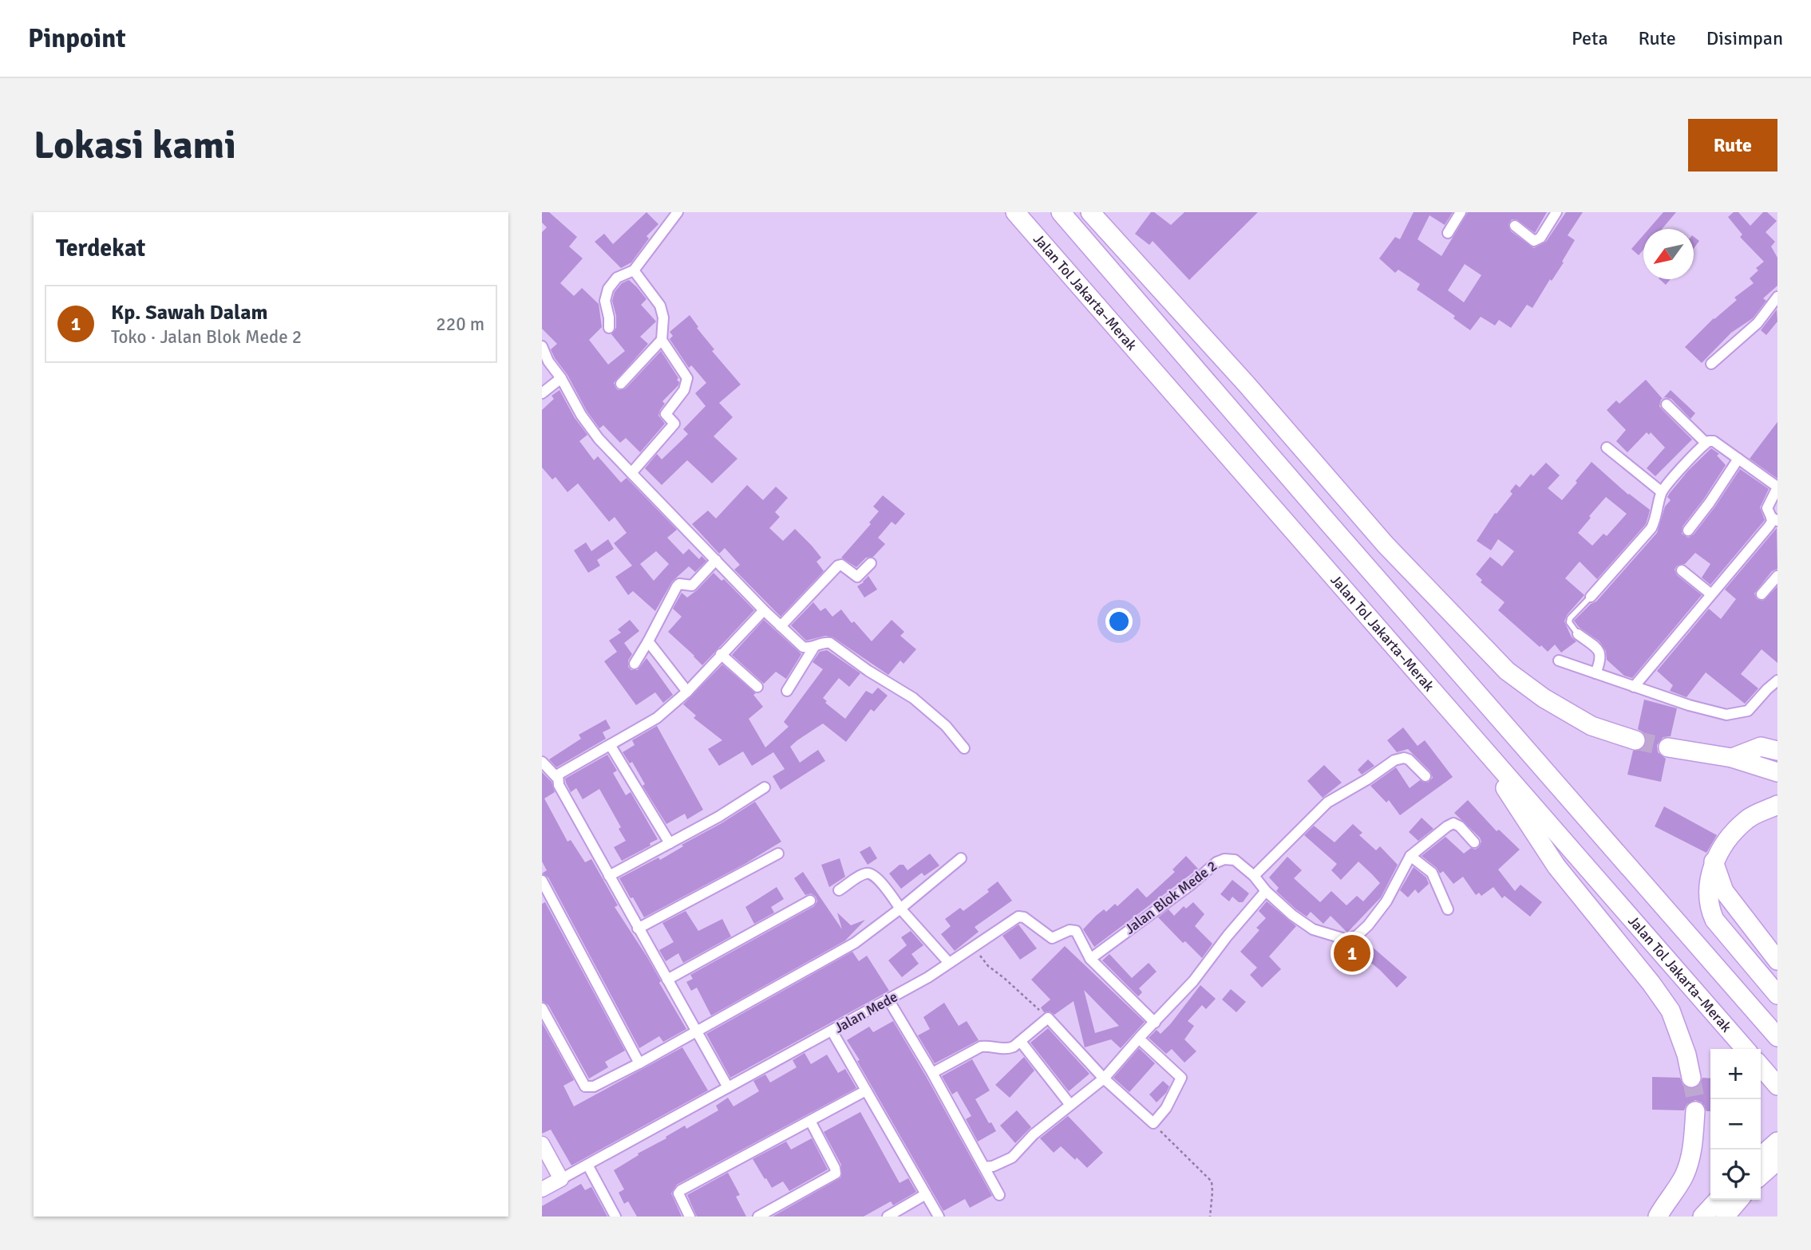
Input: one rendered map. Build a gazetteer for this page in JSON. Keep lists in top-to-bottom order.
{
  "streets": {
    "highway": ["Jalan Tol Jakarta–Merak"],
    "street": ["Jalan Blok Mede 2", "Jalan Mede"]
  },
  "crossings": [
    ["Jalan Blok Mede 2", "Jalan Mede"]
  ],
  "north": "bottom left",
  "page": {
    "header": "Pinpoint",
    "nav": ["Peta", "Rute", "Disimpan"],
    "buttons": "Rute",
    "title": "Lokasi kami",
    "heading": "Terdekat",
    "list": [
      {
        "mark": "1",
        "name": "Kp. Sawah Dalam",
        "note": "Toko · Jalan Blok Mede 2",
        "value": "220 m"
      }
    ],
    "pins": "1",
    "map_buttons": ["+", "−"]
  }
}
